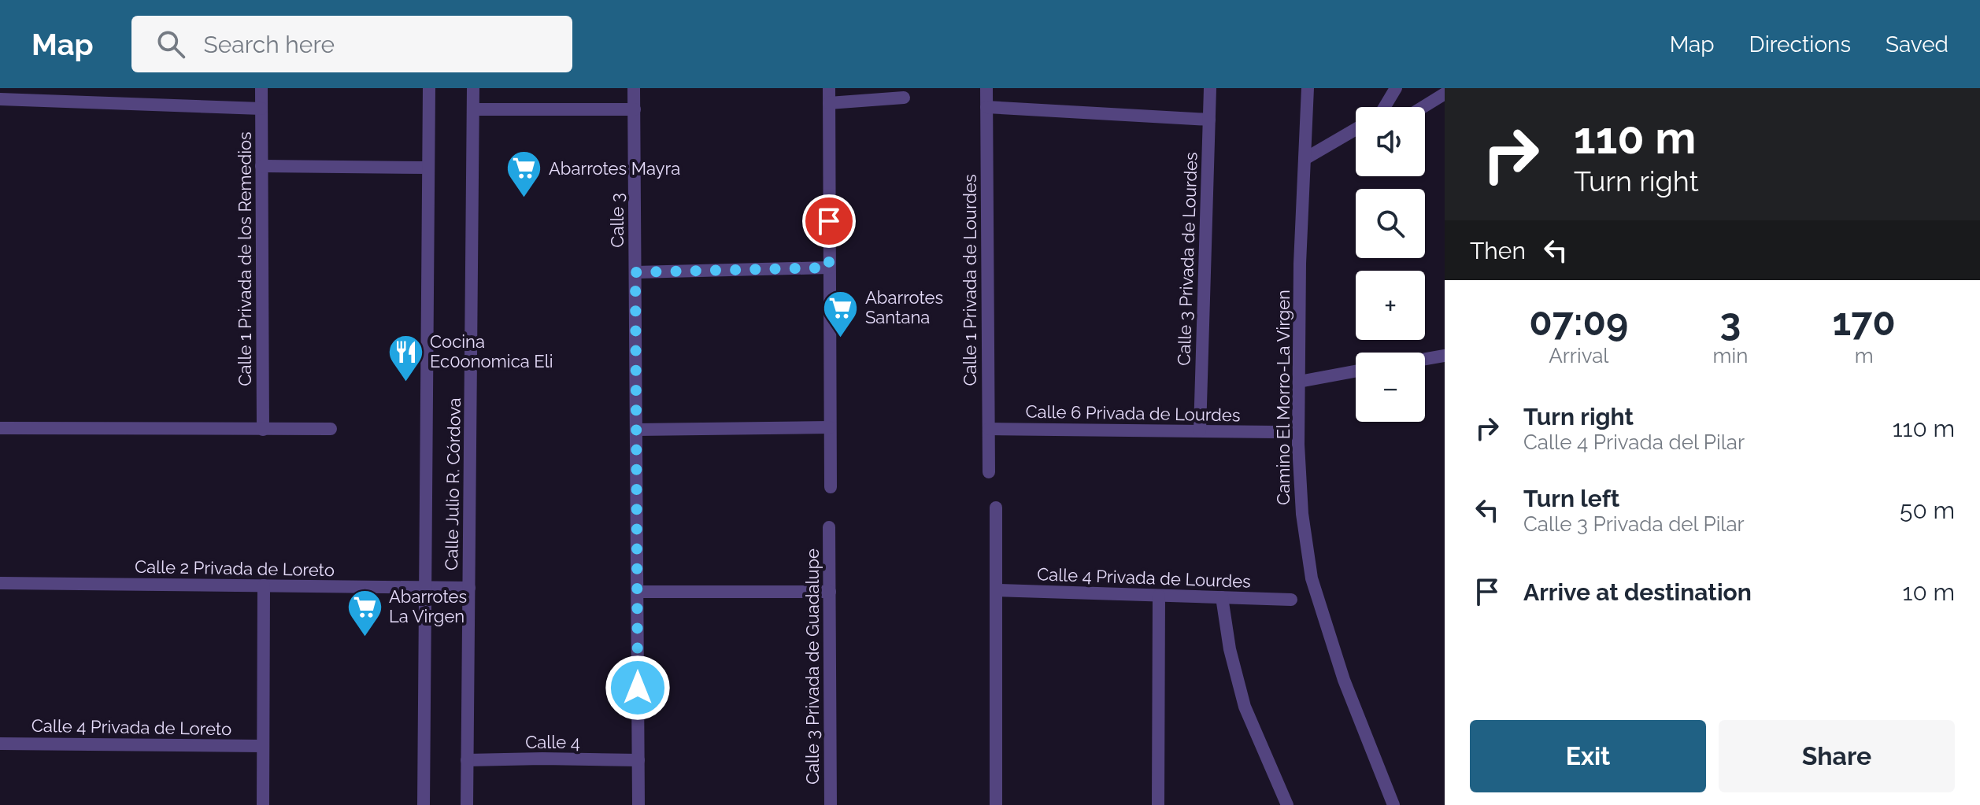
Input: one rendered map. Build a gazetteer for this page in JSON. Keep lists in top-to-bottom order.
{
  "streets": {
    "street": [
      "Calle 3",
      "Calle 1 Privada de los Remedios",
      "Calle 3 Privada de Lourdes",
      "Calle 1 Privada de Lourdes",
      "Camino El Morro-La Virgen",
      "Calle 6 Privada de Lourdes",
      "Calle Julio R. Córdova",
      "Calle 2 Privada de Loreto",
      "Calle 4 Privada de Lourdes",
      "Calle 3 Privada de Guadalupe",
      "Calle 4 Privada de Loreto",
      "Calle 4"
    ]
  },
  "crossings": [
    ["Calle 3", "Calle 4"],
    ["Calle 3 Privada de Lourdes", "Calle 6 Privada de Lourdes"],
    ["Calle 1 Privada de Lourdes", "Calle 6 Privada de Lourdes"],
    ["Calle Julio R. Córdova", "Calle 2 Privada de Loreto"],
    ["Calle Julio R. Córdova", "Calle 4"]
  ],
  "places": {
    "supermarket": ["Abarrotes Mayra", "Abarrotes Santana", "Abarrotes La Virgen"],
    "restaurant": ["Cocina Ec0onomica Eli"]
  },
  "page": {
    "header": "Map",
    "search": "Search here",
    "nav": ["Map", "Directions", "Saved"],
    "turn": ["110 m", "Turn right"],
    "map_buttons": ["+", "−"],
    "then": "Then",
    "eta": [
      "07:09",
      "Arrival",
      "3",
      "min",
      "170",
      "m"
    ],
    "list": [
      {
        "name": "Turn right",
        "note": "Calle 4 Privada del Pilar",
        "value": "110 m"
      },
      {
        "name": "Turn left",
        "note": "Calle 3 Privada del Pilar",
        "value": "50 m"
      },
      {
        "name": "Arrive at destination",
        "value": "10 m"
      }
    ],
    "buttons": ["Exit", "Share"]
  }
}
